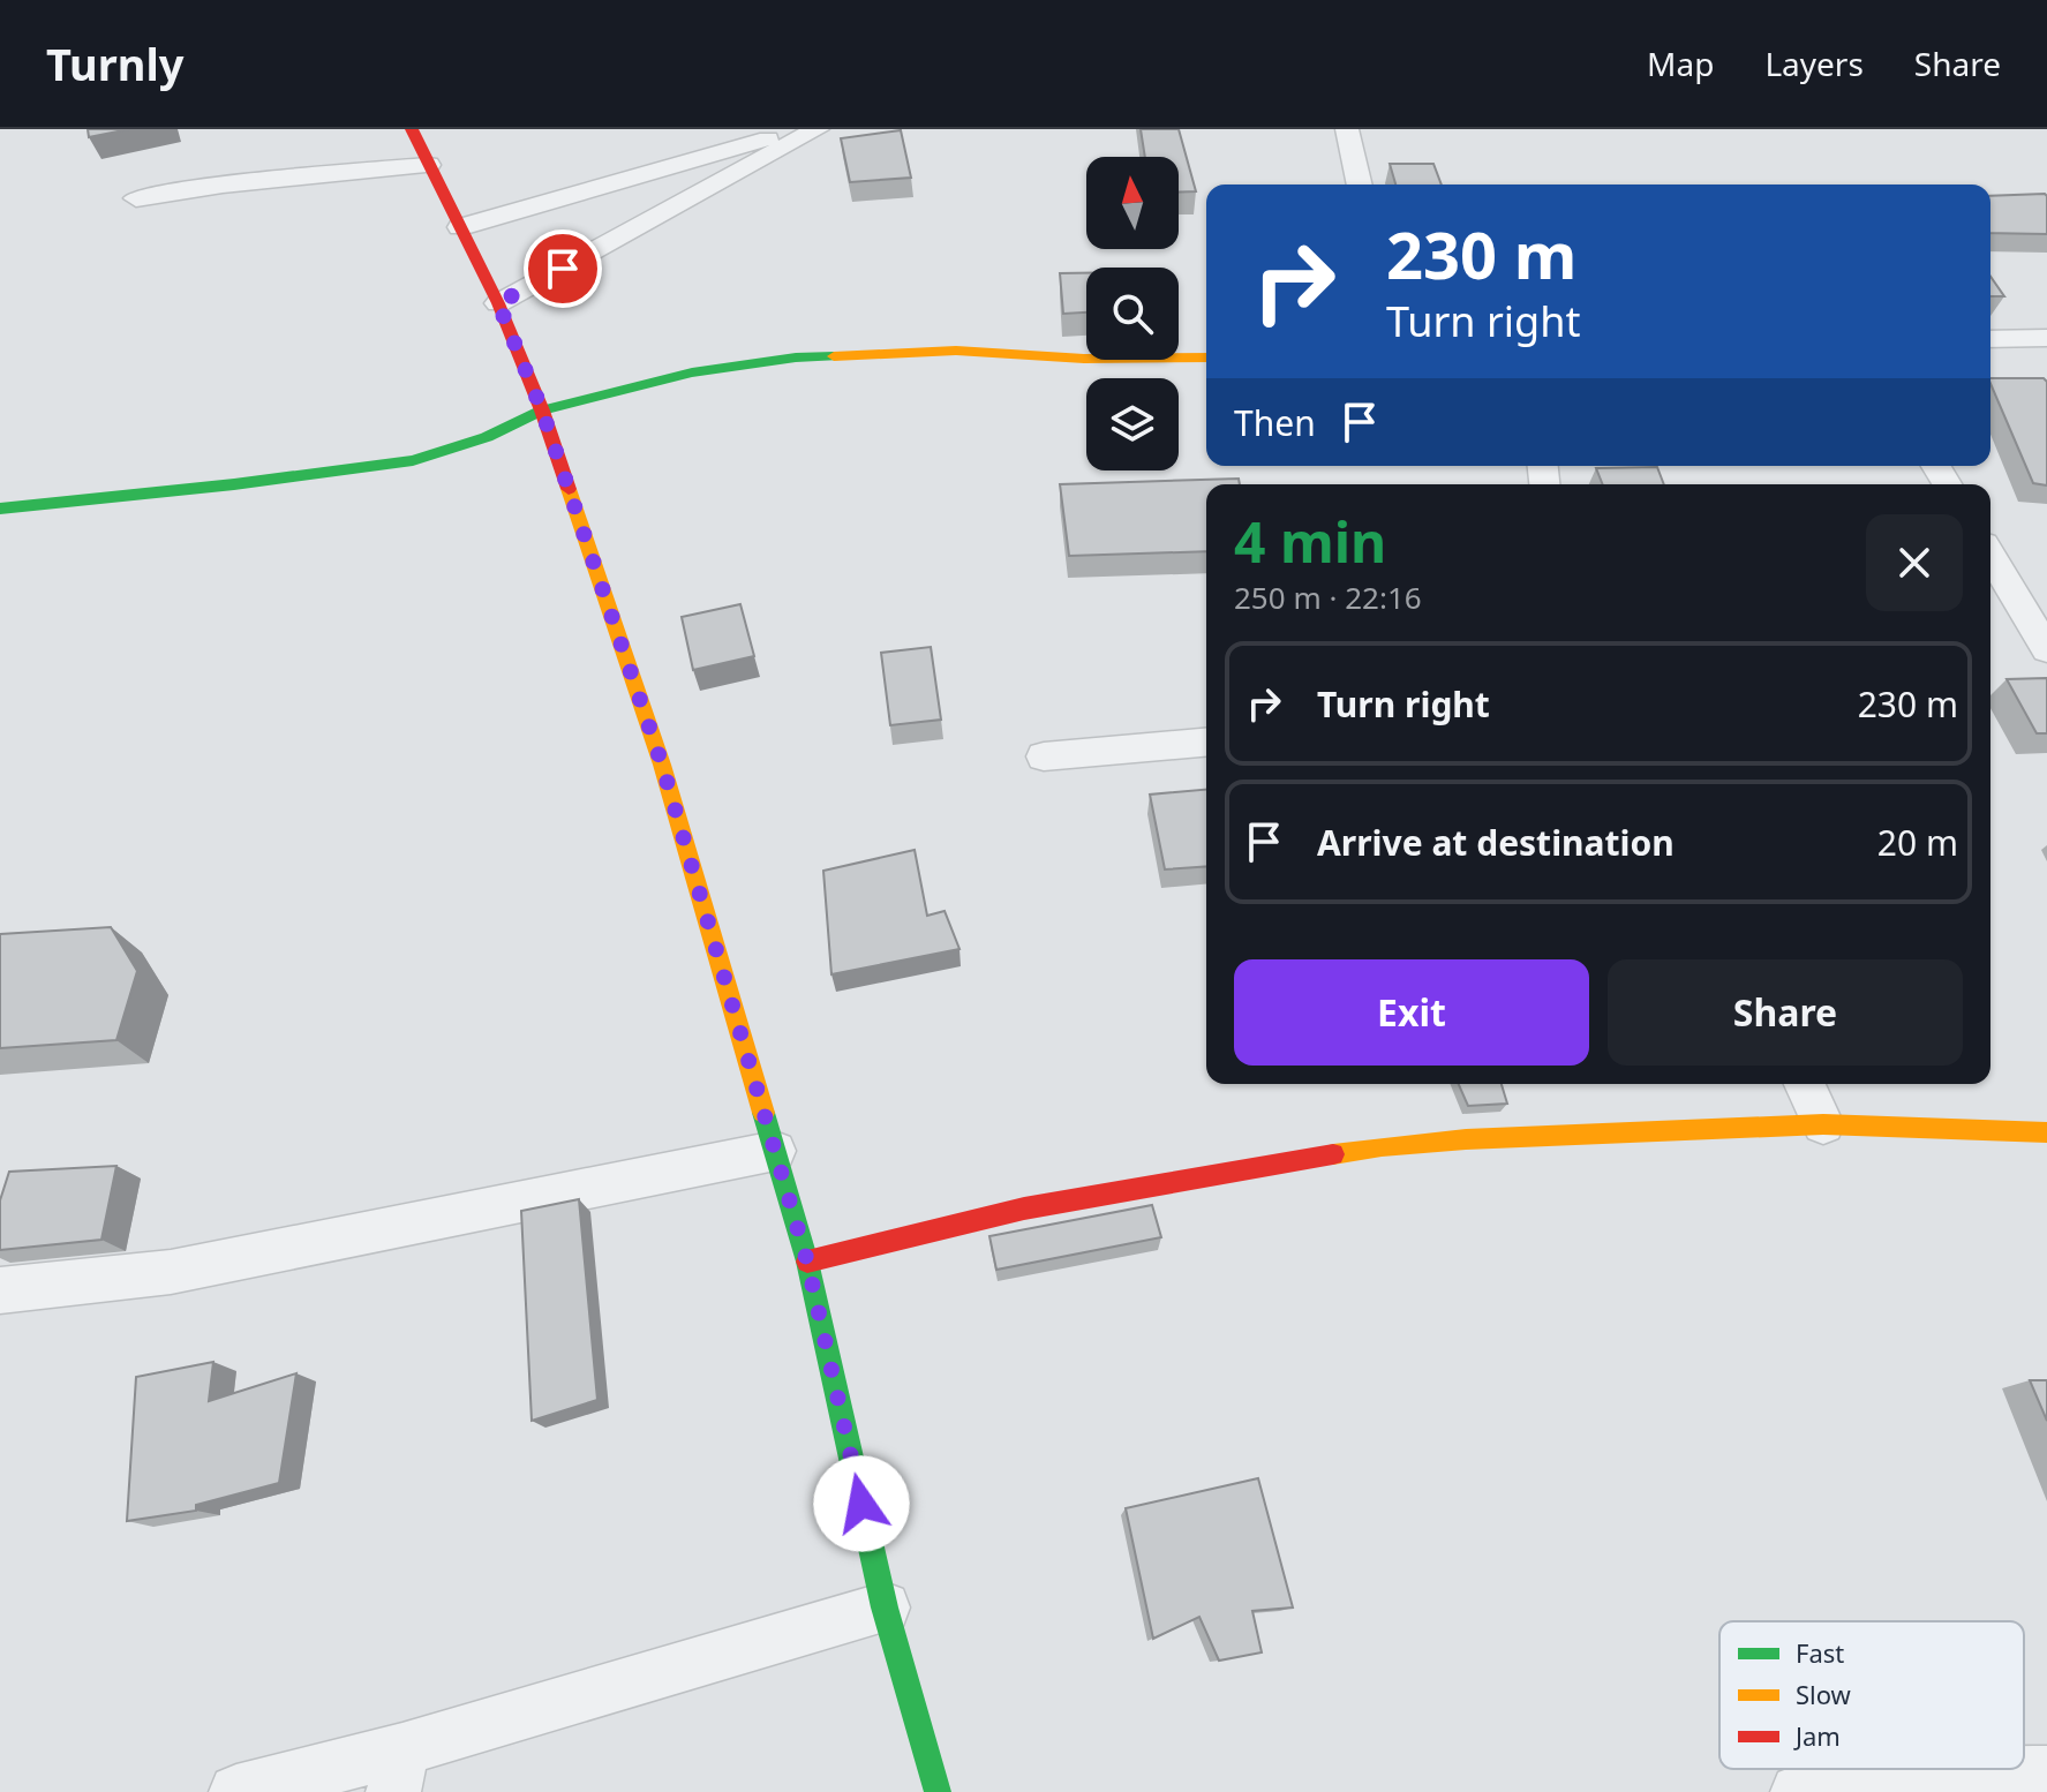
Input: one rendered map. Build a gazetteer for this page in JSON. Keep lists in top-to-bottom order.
{
  "legend": ["Fast", "Slow", "Jam"],
  "north": "top",
  "page": {
    "header": "Turnly",
    "nav": ["Map", "Layers", "Share"],
    "turn": ["230 m", "Turn right"],
    "then": "Then",
    "heading": ["4 min", "250 m · 22:16"],
    "list": [
      {
        "name": "Turn right",
        "value": "230 m"
      },
      {
        "name": "Arrive at destination",
        "value": "20 m"
      }
    ],
    "buttons": ["Exit", "Share"]
  }
}
